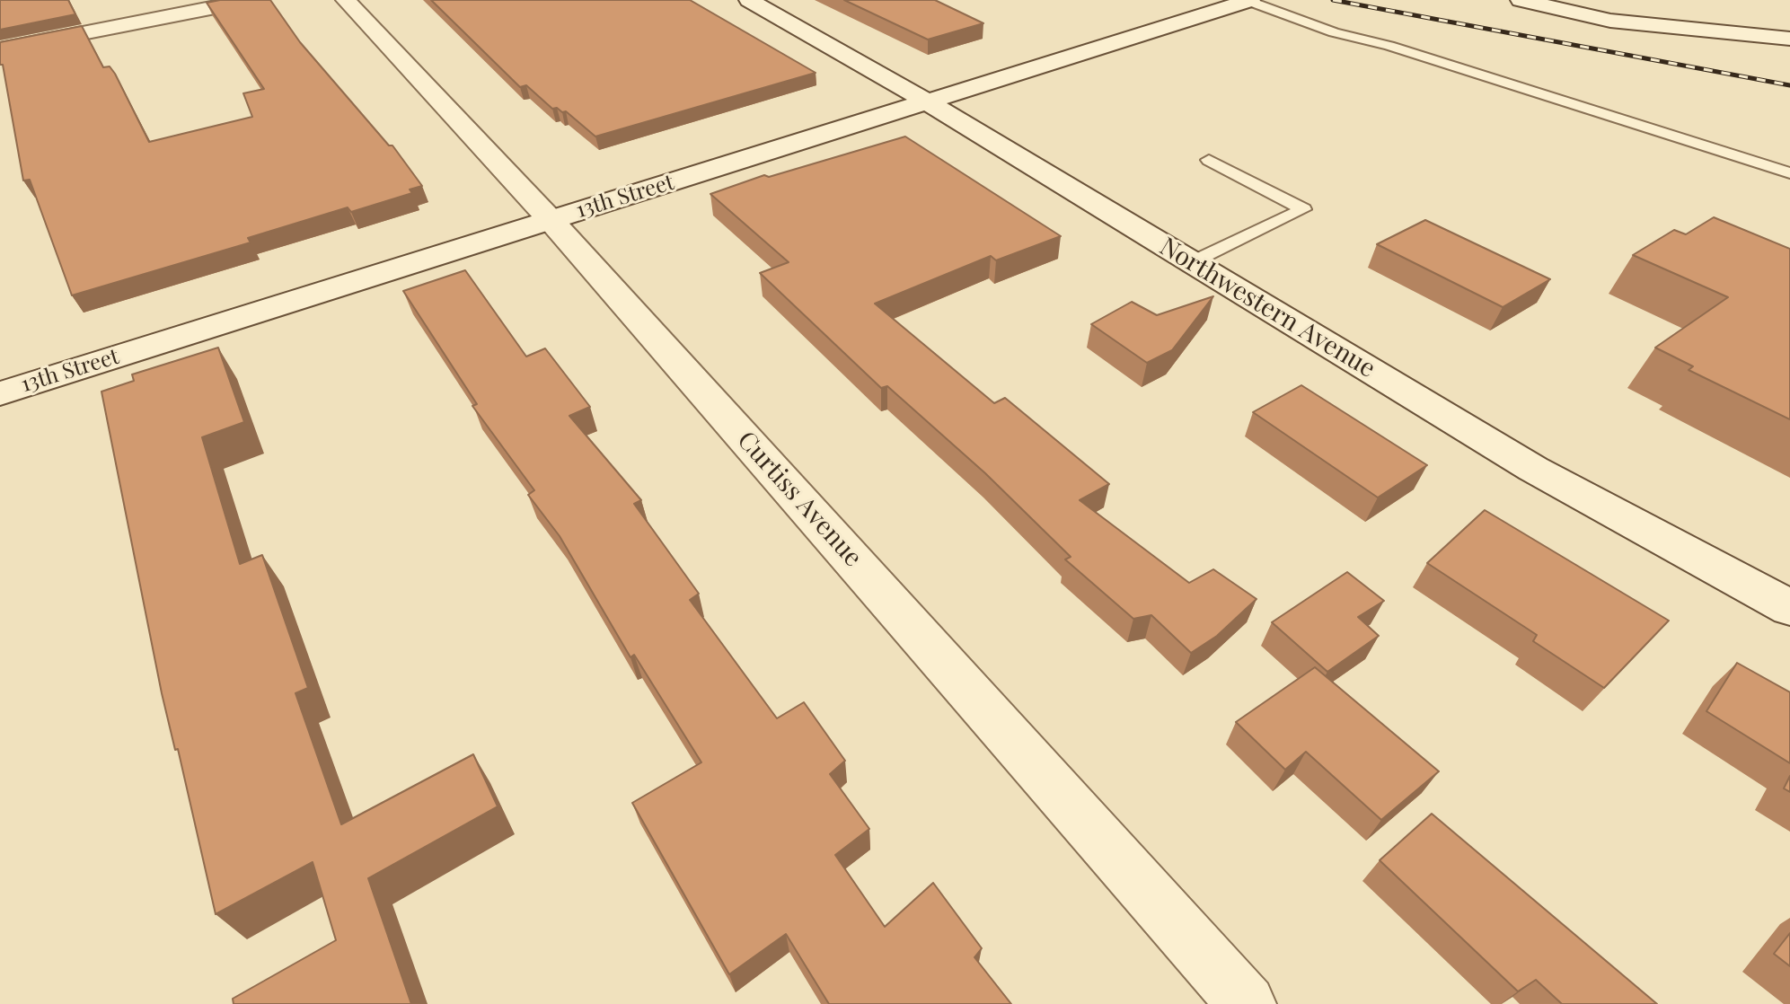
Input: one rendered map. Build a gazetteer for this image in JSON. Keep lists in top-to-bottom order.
{
  "streets": {
    "street": ["13th Street", "Northwestern Avenue", "Curtiss Avenue"]
  },
  "crossings": [
    ["13th Street", "Northwestern Avenue"],
    ["13th Street", "Curtiss Avenue"]
  ]
}
